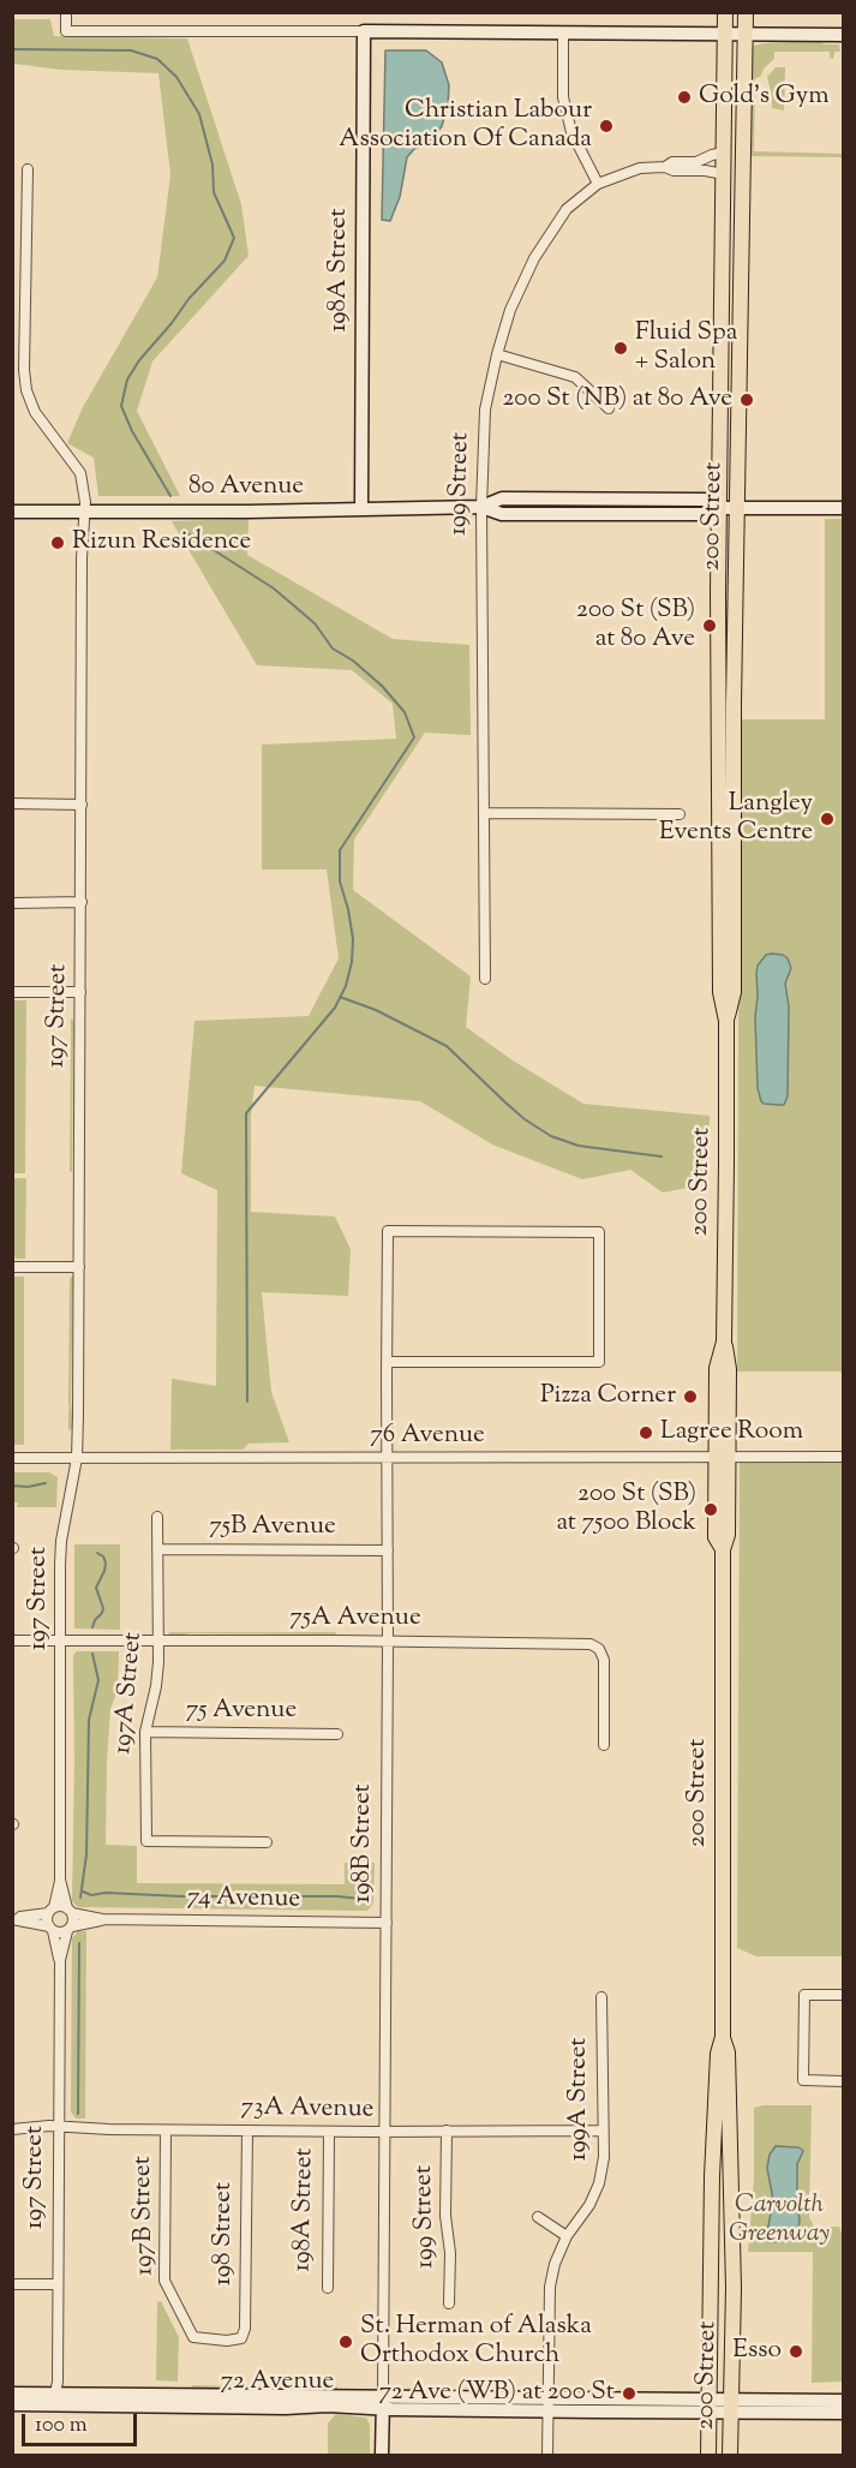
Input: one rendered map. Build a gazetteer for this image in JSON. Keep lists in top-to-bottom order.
{
  "streets": {
    "main road": [
      "198A Street",
      "80 Avenue",
      "200 Street",
      "198B Street",
      "72 Avenue"
    ],
    "street": [
      "199 Street",
      "197 Street",
      "76 Avenue",
      "75B Avenue",
      "75A Avenue",
      "197A Street",
      "75 Avenue",
      "74 Avenue",
      "199A Street",
      "73A Avenue",
      "197B Street",
      "198 Street"
    ]
  },
  "crossings": [
    ["198A Street", "80 Avenue"],
    ["198A Street", "73A Avenue"],
    ["199 Street", "80 Avenue"],
    ["199 Street", "73A Avenue"],
    ["80 Avenue", "200 Street"],
    ["80 Avenue", "197 Street"],
    ["200 Street", "76 Avenue"],
    ["200 Street", "72 Avenue"],
    ["197 Street", "76 Avenue"],
    ["197 Street", "75A Avenue"],
    ["197 Street", "74 Avenue"],
    ["197 Street", "73A Avenue"],
    ["197 Street", "72 Avenue"],
    ["76 Avenue", "198B Street"],
    ["75B Avenue", "197A Street"],
    ["75B Avenue", "198B Street"],
    ["75A Avenue", "197A Street"],
    ["75A Avenue", "198B Street"],
    ["197A Street", "75 Avenue"],
    ["198B Street", "74 Avenue"],
    ["198B Street", "73A Avenue"],
    ["198B Street", "72 Avenue"],
    ["199A Street", "73A Avenue"],
    ["199A Street", "72 Avenue"],
    ["73A Avenue", "197B Street"],
    ["73A Avenue", "198 Street"],
    ["197B Street", "198 Street"]
  ],
  "parks": ["Carvolth Greenway"],
  "places": [
    "Gold's Gym",
    "Christian Labour Association Of Canada",
    "Fluid Spa + Salon",
    "200 St (NB) at 80 Ave",
    "Rizun Residence",
    "200 St (SB) at 80 Ave",
    "Langley Events Centre",
    "Pizza Corner",
    "Lagree Room",
    "200 St (SB) at 7500 Block",
    "St. Herman of Alaska Orthodox Church",
    "Esso",
    "72 Ave (WB) at 200 St"
  ],
  "scale_bar": "100 m"
}
